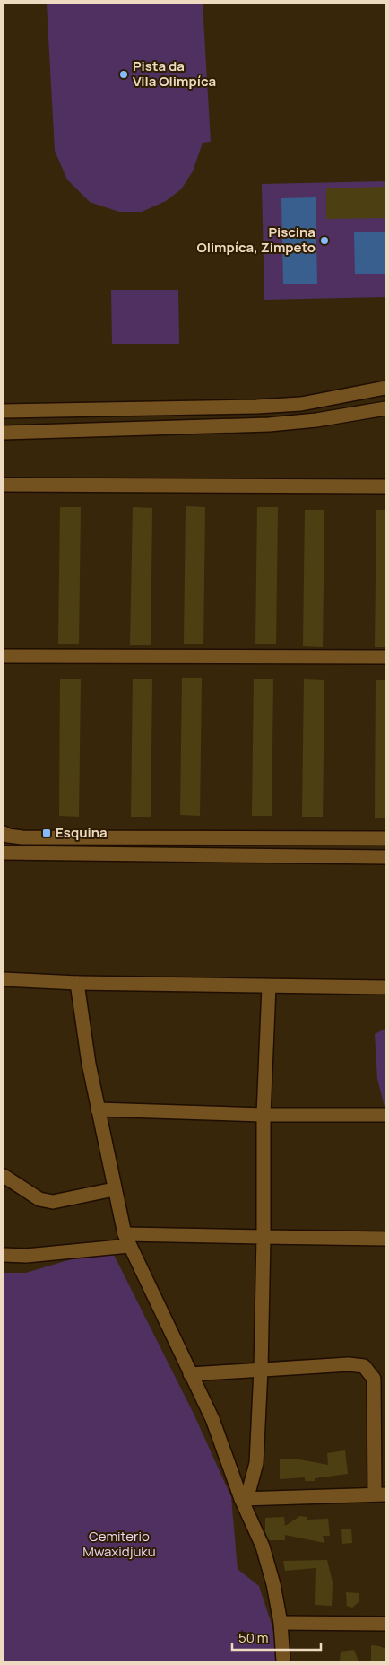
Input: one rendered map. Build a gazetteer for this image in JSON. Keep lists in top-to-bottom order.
{
  "parks": ["Cemiterio Mwaxidjuku"],
  "places": {
    "other": ["Pista da Vila Olimpíca", "Piscina Olimpíca, Zimpeto"],
    "transit": ["Esquina"]
  },
  "scale_bar": "50 m"
}
